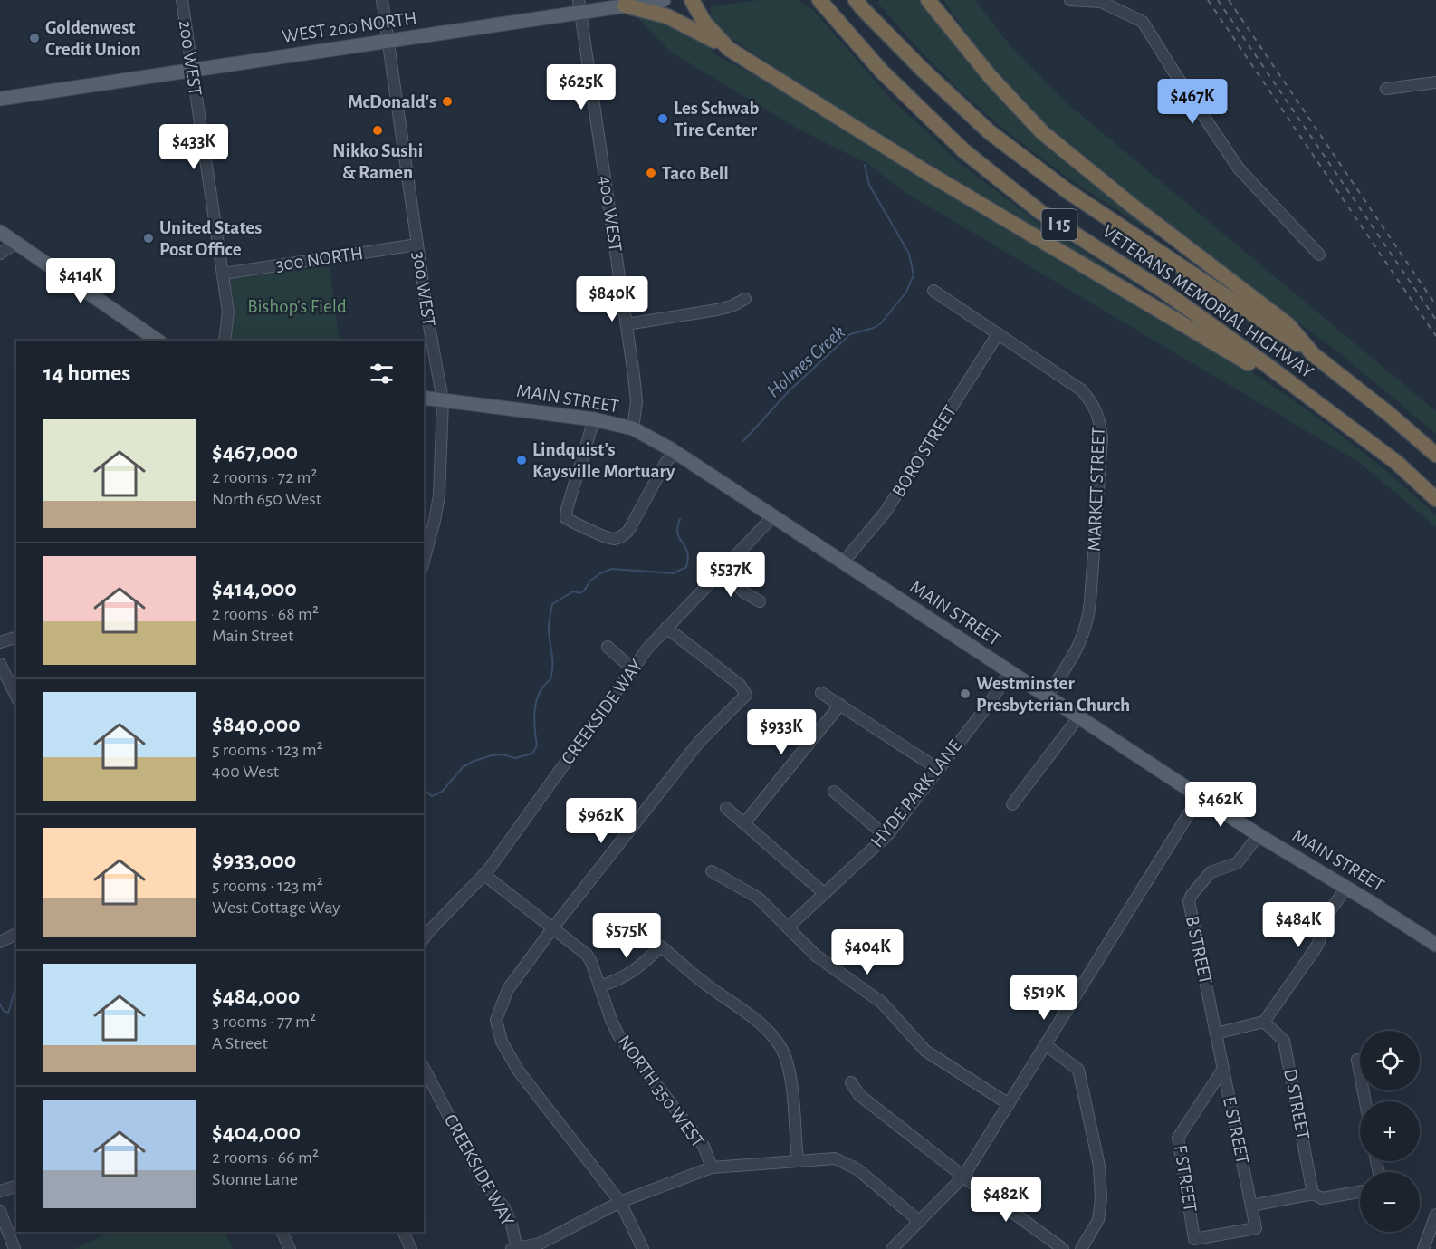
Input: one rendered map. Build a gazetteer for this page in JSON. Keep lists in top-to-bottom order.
{
  "streets": {
    "highway": ["I 15", "VETERANS MEMORIAL HIGHWAY"],
    "main road": ["WEST 200 NORTH", "MAIN STREET"],
    "street": [
      "200 WEST",
      "400 WEST",
      "300 NORTH",
      "300 WEST",
      "BORO STREET",
      "MARKET STREET",
      "CREEKSIDE WAY",
      "HYDE PARK LANE",
      "B STREET",
      "NORTH 350 WEST",
      "D STREET",
      "E STREET",
      "F STREET"
    ]
  },
  "crossings": [
    ["WEST 200 NORTH", "200 WEST"],
    ["WEST 200 NORTH", "400 WEST"],
    ["WEST 200 NORTH", "300 WEST"],
    ["200 WEST", "300 NORTH"],
    ["400 WEST", "MAIN STREET"],
    ["I 15", "VETERANS MEMORIAL HIGHWAY"],
    ["300 NORTH", "300 WEST"],
    ["300 WEST", "MAIN STREET"],
    ["MAIN STREET", "BORO STREET"],
    ["MAIN STREET", "MARKET STREET"],
    ["MAIN STREET", "CREEKSIDE WAY"],
    ["MAIN STREET", "HYDE PARK LANE"],
    ["MAIN STREET", "B STREET"],
    ["BORO STREET", "MARKET STREET"],
    ["CREEKSIDE WAY", "NORTH 350 WEST"],
    ["B STREET", "E STREET"],
    ["E STREET", "F STREET"]
  ],
  "water": ["Holmes Creek"],
  "parks": ["Bishop's Field"],
  "places": [
    "Goldenwest Credit Union",
    "McDonald's",
    "Les Schwab Tire Center",
    "Nikko Sushi & Ramen",
    "Taco Bell",
    "United States Post Office",
    "Lindquist's Kaysville Mortuary",
    "Westminster Presbyterian Church"
  ],
  "page": {
    "price": [
      "$625K",
      "$467K",
      "$433K",
      "$414K",
      "$840K",
      "$537K",
      "$933K",
      "$462K",
      "$962K",
      "$484K",
      "$575K",
      "$404K",
      "$519K",
      "$482K"
    ],
    "heading": "14 homes",
    "list": [
      {
        "name": "$467,000",
        "note": "2 rooms · 72 m² · North 650 West"
      },
      {
        "name": "$414,000",
        "note": "2 rooms · 68 m² · Main Street"
      },
      {
        "name": "$840,000",
        "note": "5 rooms · 123 m² · 400 West"
      },
      {
        "name": "$933,000",
        "note": "5 rooms · 123 m² · West Cottage Way"
      },
      {
        "name": "$484,000",
        "note": "3 rooms · 77 m² · A Street"
      },
      {
        "name": "$404,000",
        "note": "2 rooms · 66 m² · Stonne Lane"
      }
    ],
    "map_buttons": ["+", "−"]
  }
}
